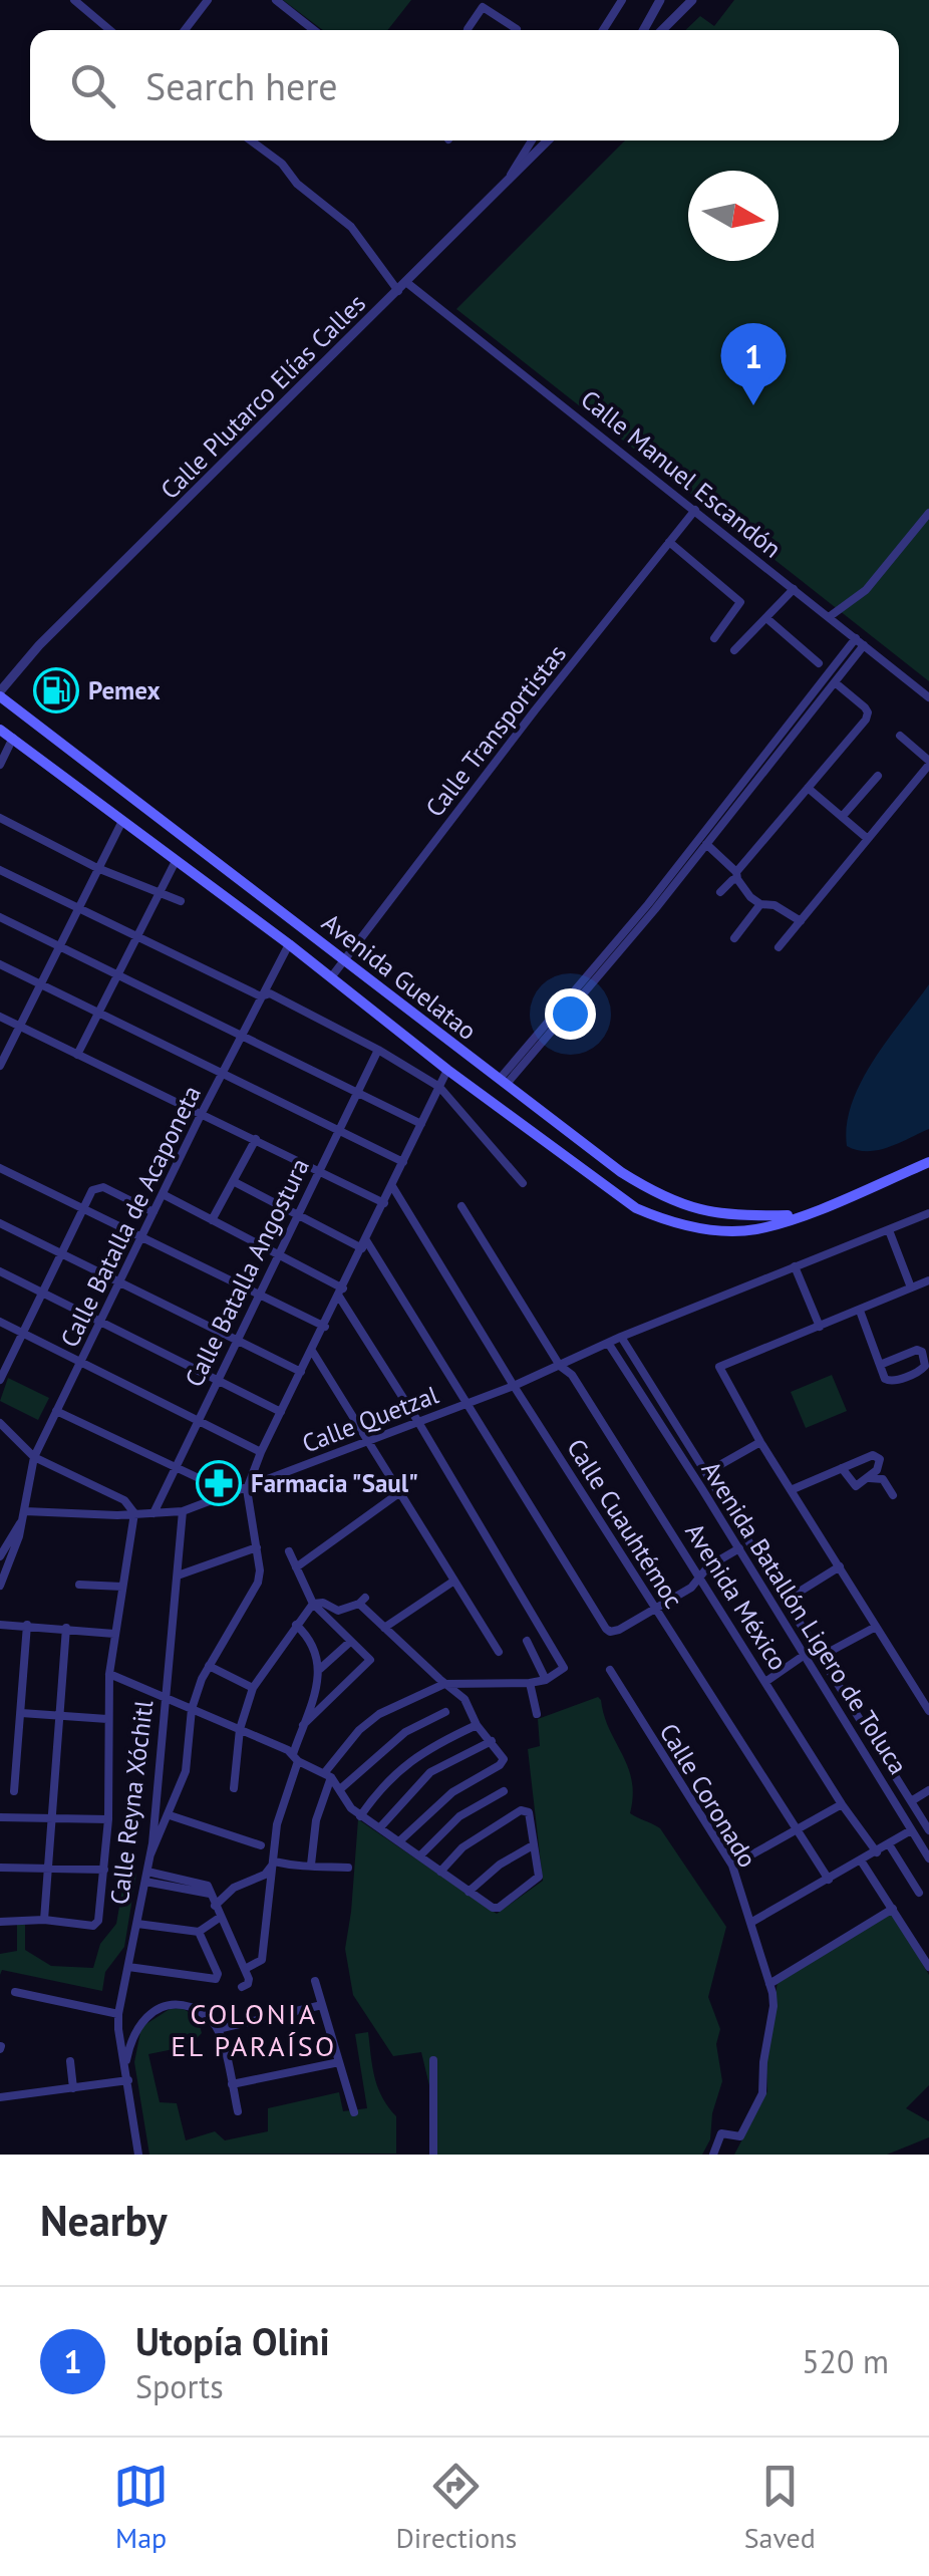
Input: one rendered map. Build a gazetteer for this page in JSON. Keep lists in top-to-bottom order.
{
  "streets": {
    "main road": ["Avenida Guelatao"],
    "street": [
      "Calle Plutarco Elías Calles",
      "Calle Manuel Escandón",
      "Calle Transportistas",
      "Calle Batalla de Acaponeta",
      "Calle Batalla Angostura",
      "Calle Quetzal",
      "Calle Cuauhtémoc",
      "Avenida México",
      "Avenida Batallón Ligero de Toluca",
      "Calle Coronado",
      "Calle Reyna Xóchitl"
    ]
  },
  "crossings": [
    ["Calle Plutarco Elías Calles", "Calle Manuel Escandón"],
    ["Calle Plutarco Elías Calles", "Avenida Guelatao"],
    ["Calle Manuel Escandón", "Calle Transportistas"],
    ["Calle Transportistas", "Avenida Guelatao"],
    ["Avenida Guelatao", "Calle Batalla de Acaponeta"],
    ["Calle Batalla de Acaponeta", "Calle Quetzal"],
    ["Calle Batalla Angostura", "Calle Quetzal"],
    ["Calle Quetzal", "Calle Cuauhtémoc"],
    ["Calle Quetzal", "Avenida México"],
    ["Calle Quetzal", "Avenida Batallón Ligero de Toluca"],
    ["Calle Quetzal", "Calle Reyna Xóchitl"]
  ],
  "districts": ["COLONIA EL PARAÍSO"],
  "places": {
    "fuel station": ["Pemex"],
    "pharmacy": ["Farmacia \"Saul\""]
  },
  "north": "right",
  "page": {
    "search": "Search here",
    "pins": "1",
    "heading": "Nearby",
    "list": [
      {
        "mark": "1",
        "name": "Utopía Olini",
        "note": "Sports",
        "value": "520 m"
      }
    ],
    "nav": ["Map", "Directions", "Saved"]
  }
}
